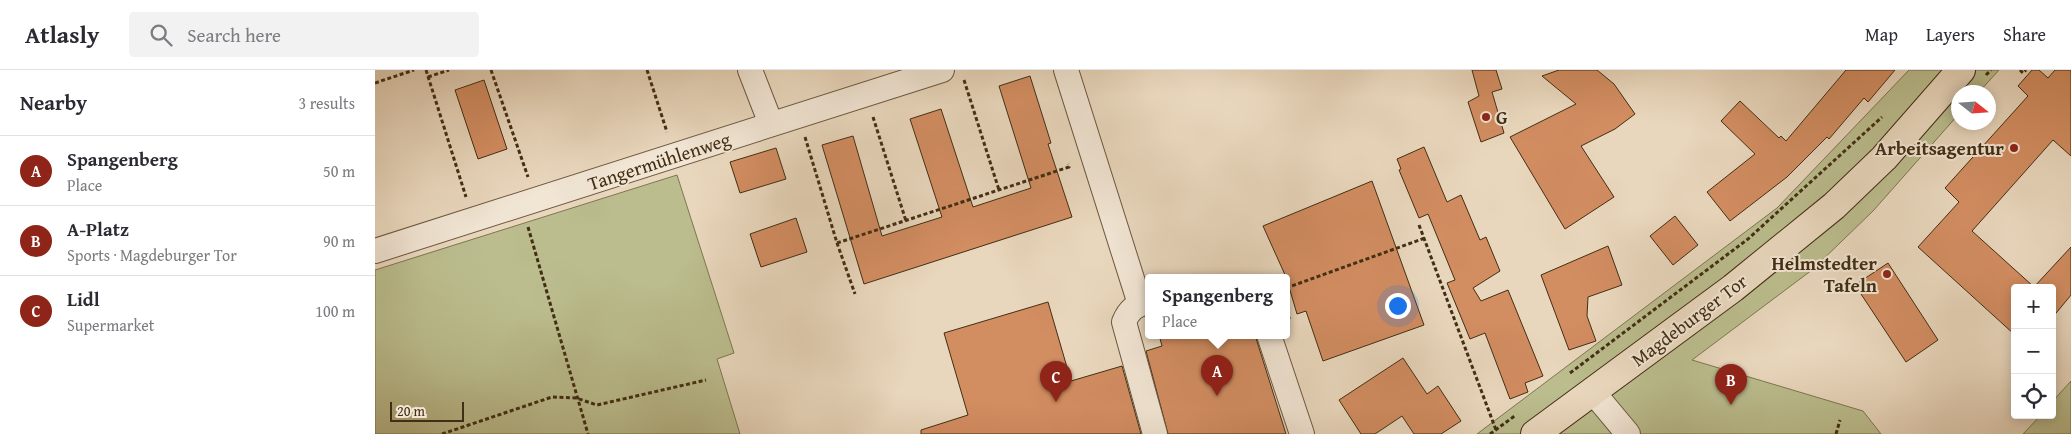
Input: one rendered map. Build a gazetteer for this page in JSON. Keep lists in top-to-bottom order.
{
  "streets": {
    "main road": ["Magdeburger Tor"],
    "street": ["Tangermühlenweg"]
  },
  "places": ["G", "Arbeitsagentur", "Helmstedter Tafeln"],
  "scale_bar": "20 m",
  "north": "right",
  "page": {
    "header": "Atlasly",
    "search": "Search here",
    "nav": ["Map", "Layers", "Share"],
    "heading": ["Nearby", "3 results"],
    "list": [
      {
        "mark": "A",
        "name": "Spangenberg",
        "note": "Place",
        "value": "50 m"
      },
      {
        "mark": "B",
        "name": "A-Platz",
        "note": "Sports · Magdeburger Tor",
        "value": "90 m"
      },
      {
        "mark": "C",
        "name": "Lidl",
        "note": "Supermarket",
        "value": "100 m"
      }
    ],
    "popup": ["Spangenberg", "Place"],
    "map_buttons": ["+", "−"],
    "pins": ["A", "C", "B"],
    "scale": "20 m"
  }
}
